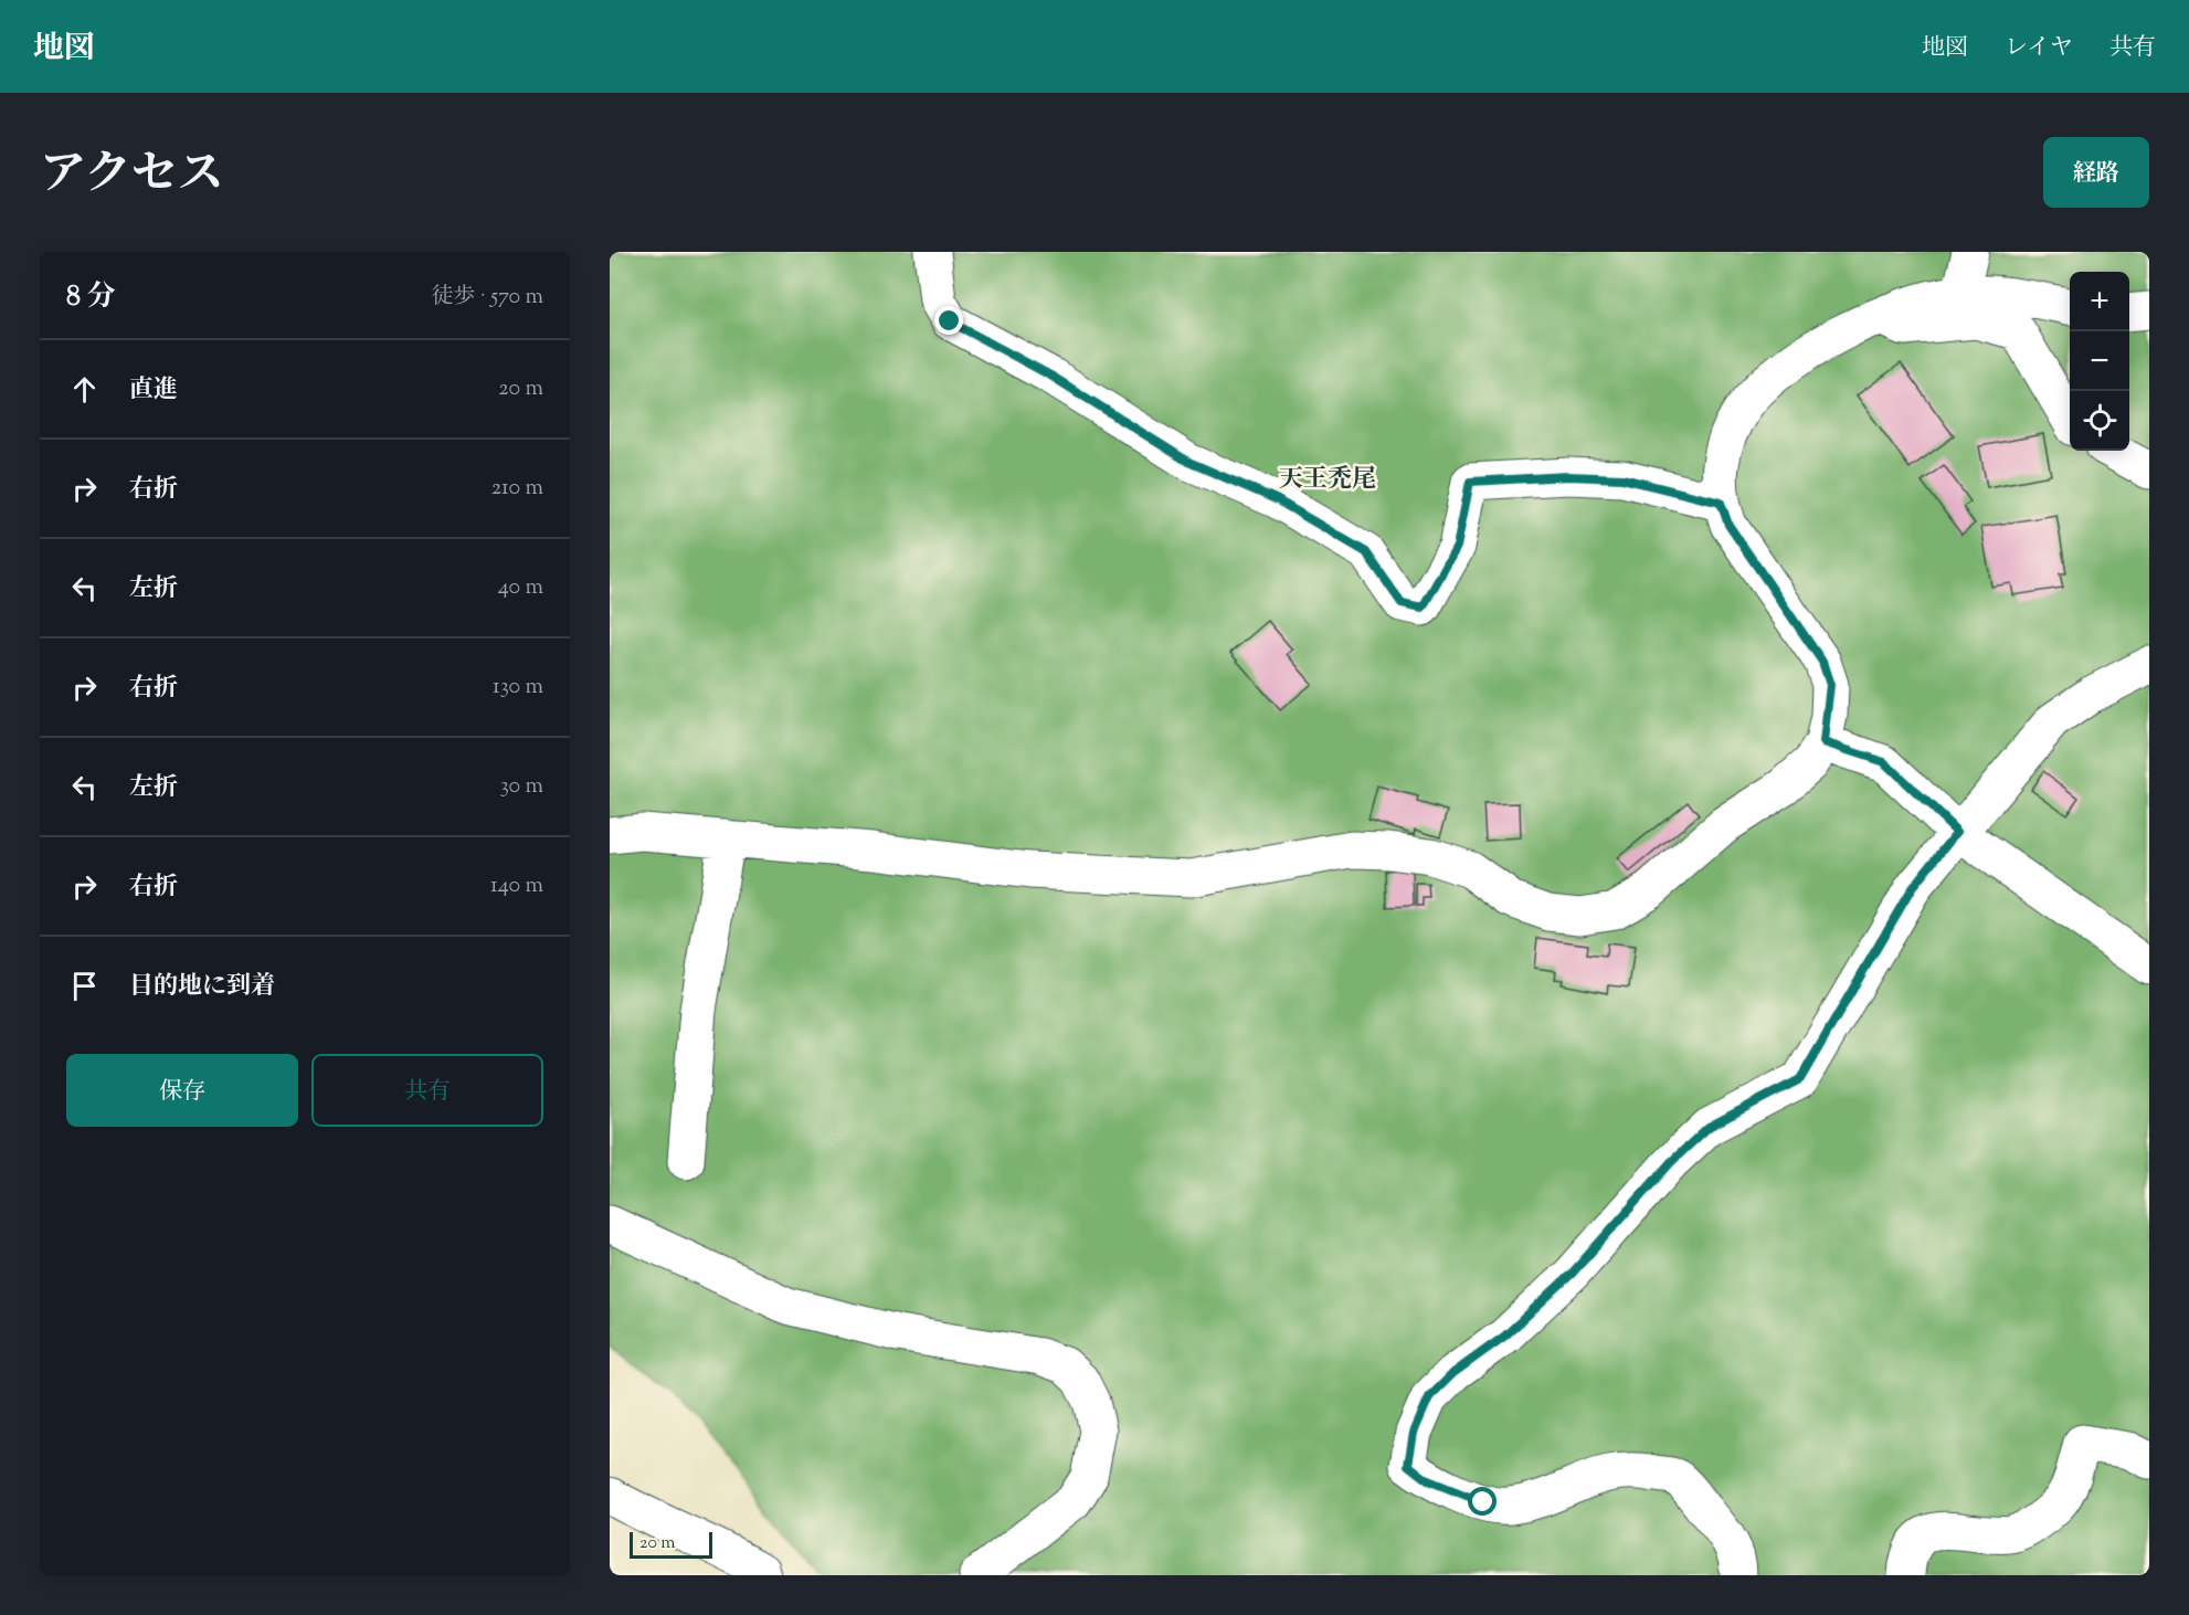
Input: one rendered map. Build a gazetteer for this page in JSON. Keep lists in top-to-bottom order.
{
  "districts": ["天王禿尾"],
  "scale_bar": "20 m",
  "page": {
    "header": "地図",
    "nav": ["地図", "レイヤ", "共有"],
    "title": "アクセス",
    "buttons": [
      "経路",
      ["保存", "共有"]
    ],
    "heading": ["8 分", "徒歩 · 570 m"],
    "map_buttons": ["+", "−"],
    "list": [
      ["直進", "20 m"],
      ["右折", "210 m"],
      ["左折", "40 m"],
      ["右折", "130 m"],
      ["左折", "30 m"],
      ["右折", "140 m"],
      "目的地に到着"
    ],
    "scale": "20 m"
  }
}
